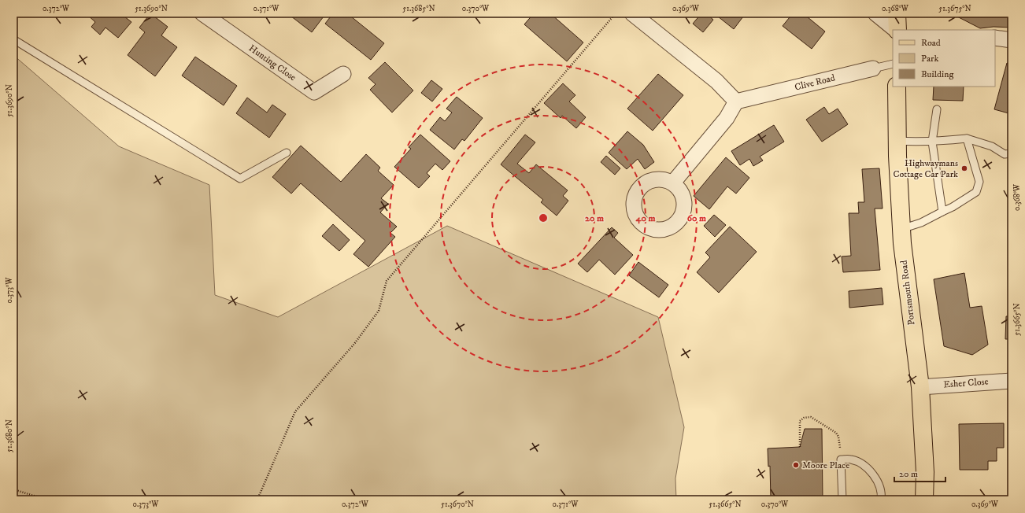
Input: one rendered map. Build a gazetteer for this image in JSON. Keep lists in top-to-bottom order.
{
  "streets": {
    "main road": ["Portsmouth Road"],
    "street": ["Hunting Close", "Clive Road", "Esher Close"]
  },
  "crossings": [
    ["Portsmouth Road", "Esher Close"]
  ],
  "places": ["Highwaymans Cottage Car Park", "Moore Place"],
  "legend": ["Road", "Park", "Building"],
  "scale_bar": "20 m",
  "coordinates": [
    "0.372°W",
    "51.3690°N",
    "0.371°W",
    "51.3685°N",
    "0.370°W",
    "0.369°W",
    "0.368°W",
    "51.3675°N",
    "0.373°W",
    "51.3665°N",
    "51.3680°N",
    "51.3670°N"
  ],
  "rings": ["20 m", "40 m", "60 m"]
}
